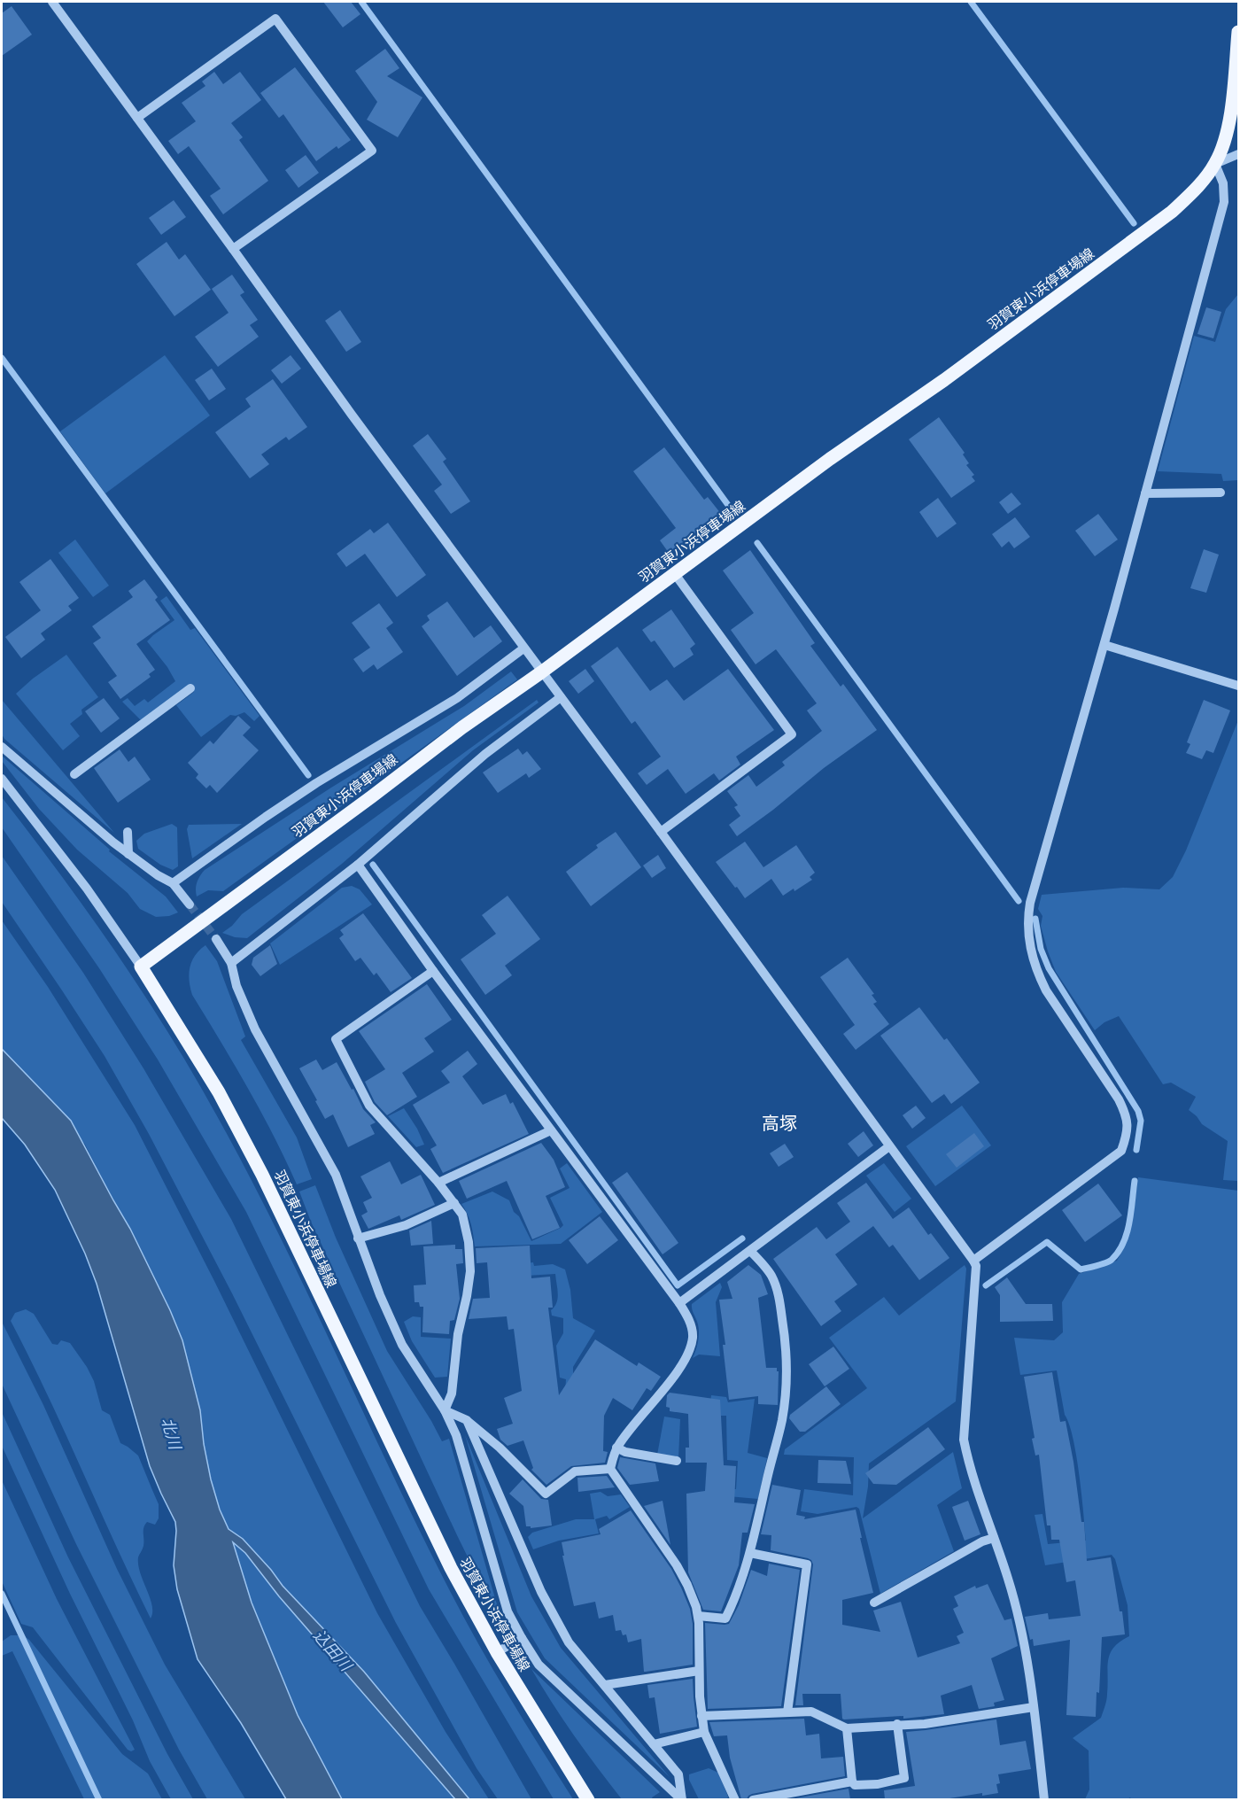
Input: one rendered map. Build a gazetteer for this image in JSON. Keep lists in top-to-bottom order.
{
  "streets": {
    "main road": ["羽賀東小浜停車場線"]
  },
  "districts": ["高塚"],
  "water": ["北川", "込田川"]
}
